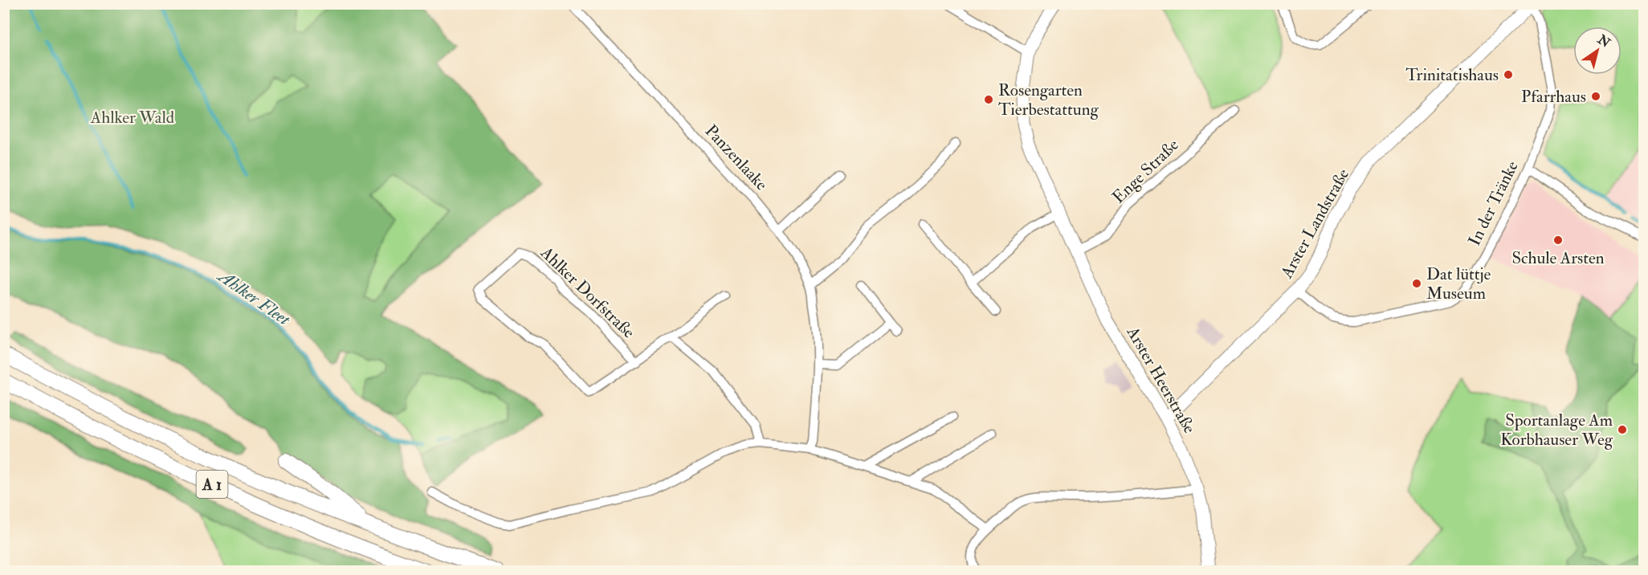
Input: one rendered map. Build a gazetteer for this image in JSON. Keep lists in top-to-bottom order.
{
  "streets": {
    "highway": ["A 1"],
    "street": [
      "Panzenlaake",
      "Enge Straße",
      "In der Tränke",
      "Arster Landstraße",
      "Ahlker Dorfstraße",
      "Arster Heerstraße"
    ]
  },
  "crossings": [
    ["Enge Straße", "Arster Heerstraße"],
    ["In der Tränke", "Arster Landstraße"],
    ["Arster Landstraße", "Arster Heerstraße"]
  ],
  "water": ["Ahlker Fleet"],
  "parks": ["Ahlker Wald"],
  "places": [
    "Trinitatishaus",
    "Pfarrhaus",
    "Rosengarten Tierbestattung",
    "Schule Arsten",
    "Dat lüttje Museum",
    "Sportanlage Am Korbhauser Weg"
  ],
  "north": "top right"
}
